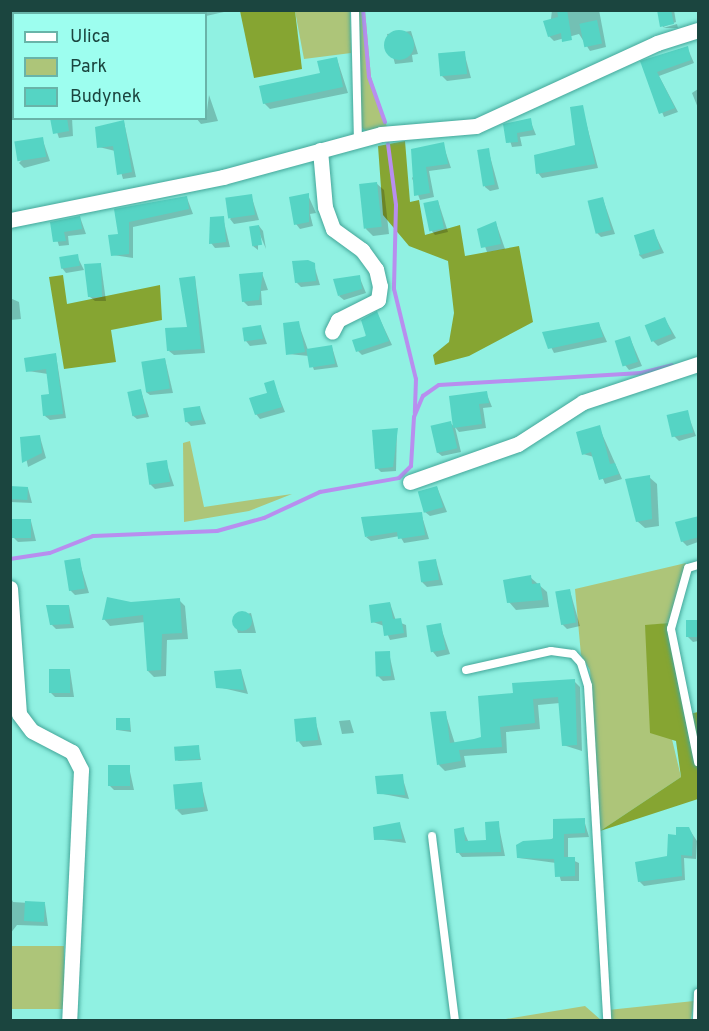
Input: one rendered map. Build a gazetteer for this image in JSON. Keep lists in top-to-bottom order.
{
  "legend": ["Ulica", "Park", "Budynek"]
}
